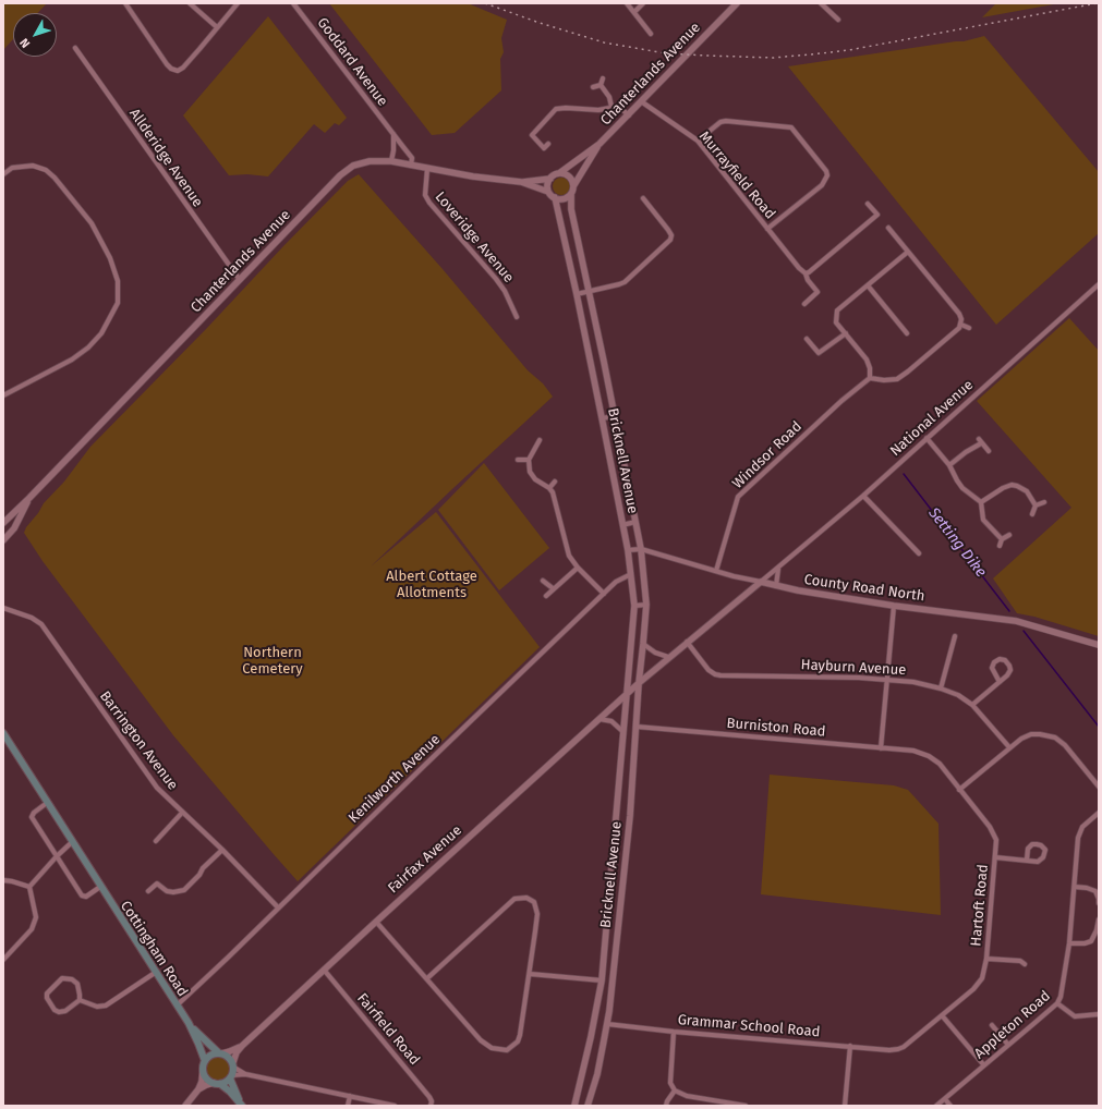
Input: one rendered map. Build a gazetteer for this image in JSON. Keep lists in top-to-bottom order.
{
  "streets": {
    "main road": ["Cottingham Road"],
    "street": [
      "Goddard Avenue",
      "Chanterlands Avenue",
      "Allderidge Avenue",
      "Murrayfield Road",
      "Loveridge Avenue",
      "National Avenue",
      "Windsor Road",
      "Bricknell Avenue",
      "County Road North",
      "Hayburn Avenue",
      "Burniston Road",
      "Barrington Avenue",
      "Kenilworth Avenue",
      "Fairfax Avenue",
      "Hartoft Road",
      "Appleton Road",
      "Grammar School Road",
      "Fairfield Road"
    ]
  },
  "crossings": [
    ["Goddard Avenue", "Chanterlands Avenue"],
    ["Chanterlands Avenue", "Allderidge Avenue"],
    ["Chanterlands Avenue", "Murrayfield Road"],
    ["Chanterlands Avenue", "Loveridge Avenue"],
    ["Chanterlands Avenue", "Bricknell Avenue"],
    ["National Avenue", "Bricknell Avenue"],
    ["National Avenue", "County Road North"],
    ["National Avenue", "Hayburn Avenue"],
    ["National Avenue", "Fairfax Avenue"],
    ["Windsor Road", "County Road North"],
    ["Bricknell Avenue", "County Road North"],
    ["Bricknell Avenue", "Burniston Road"],
    ["Bricknell Avenue", "Kenilworth Avenue"],
    ["Bricknell Avenue", "Fairfax Avenue"],
    ["Bricknell Avenue", "Grammar School Road"],
    ["Burniston Road", "Hartoft Road"],
    ["Barrington Avenue", "Kenilworth Avenue"],
    ["Kenilworth Avenue", "Cottingham Road"],
    ["Fairfax Avenue", "Cottingham Road"],
    ["Fairfax Avenue", "Fairfield Road"],
    ["Hartoft Road", "Grammar School Road"]
  ],
  "water": ["Setting Dike"],
  "parks": ["Albert Cottage Allotments", "Northern Cemetery"],
  "north": "bottom left"
}
